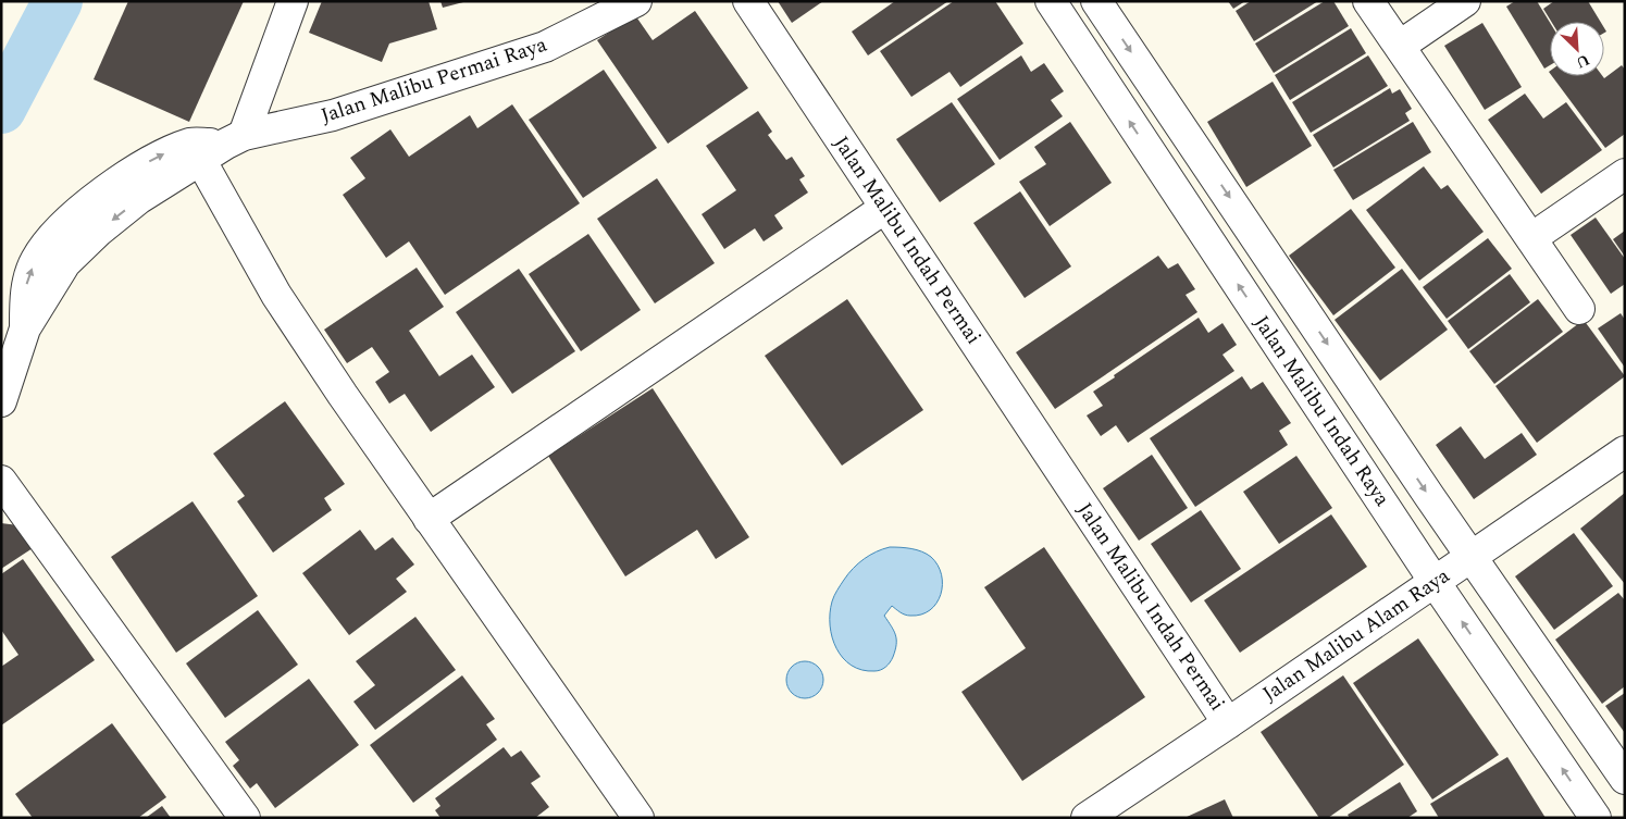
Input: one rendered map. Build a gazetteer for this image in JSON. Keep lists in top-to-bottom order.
{
  "streets": {
    "street": [
      "Jalan Malibu Permai Raya",
      "Jalan Malibu Indah Permai",
      "Jalan Malibu Indah Raya",
      "Jalan Malibu Alam Raya"
    ]
  },
  "crossings": [
    ["Jalan Malibu Indah Permai", "Jalan Malibu Alam Raya"],
    ["Jalan Malibu Indah Raya", "Jalan Malibu Alam Raya"]
  ],
  "north": "bottom right"
}
